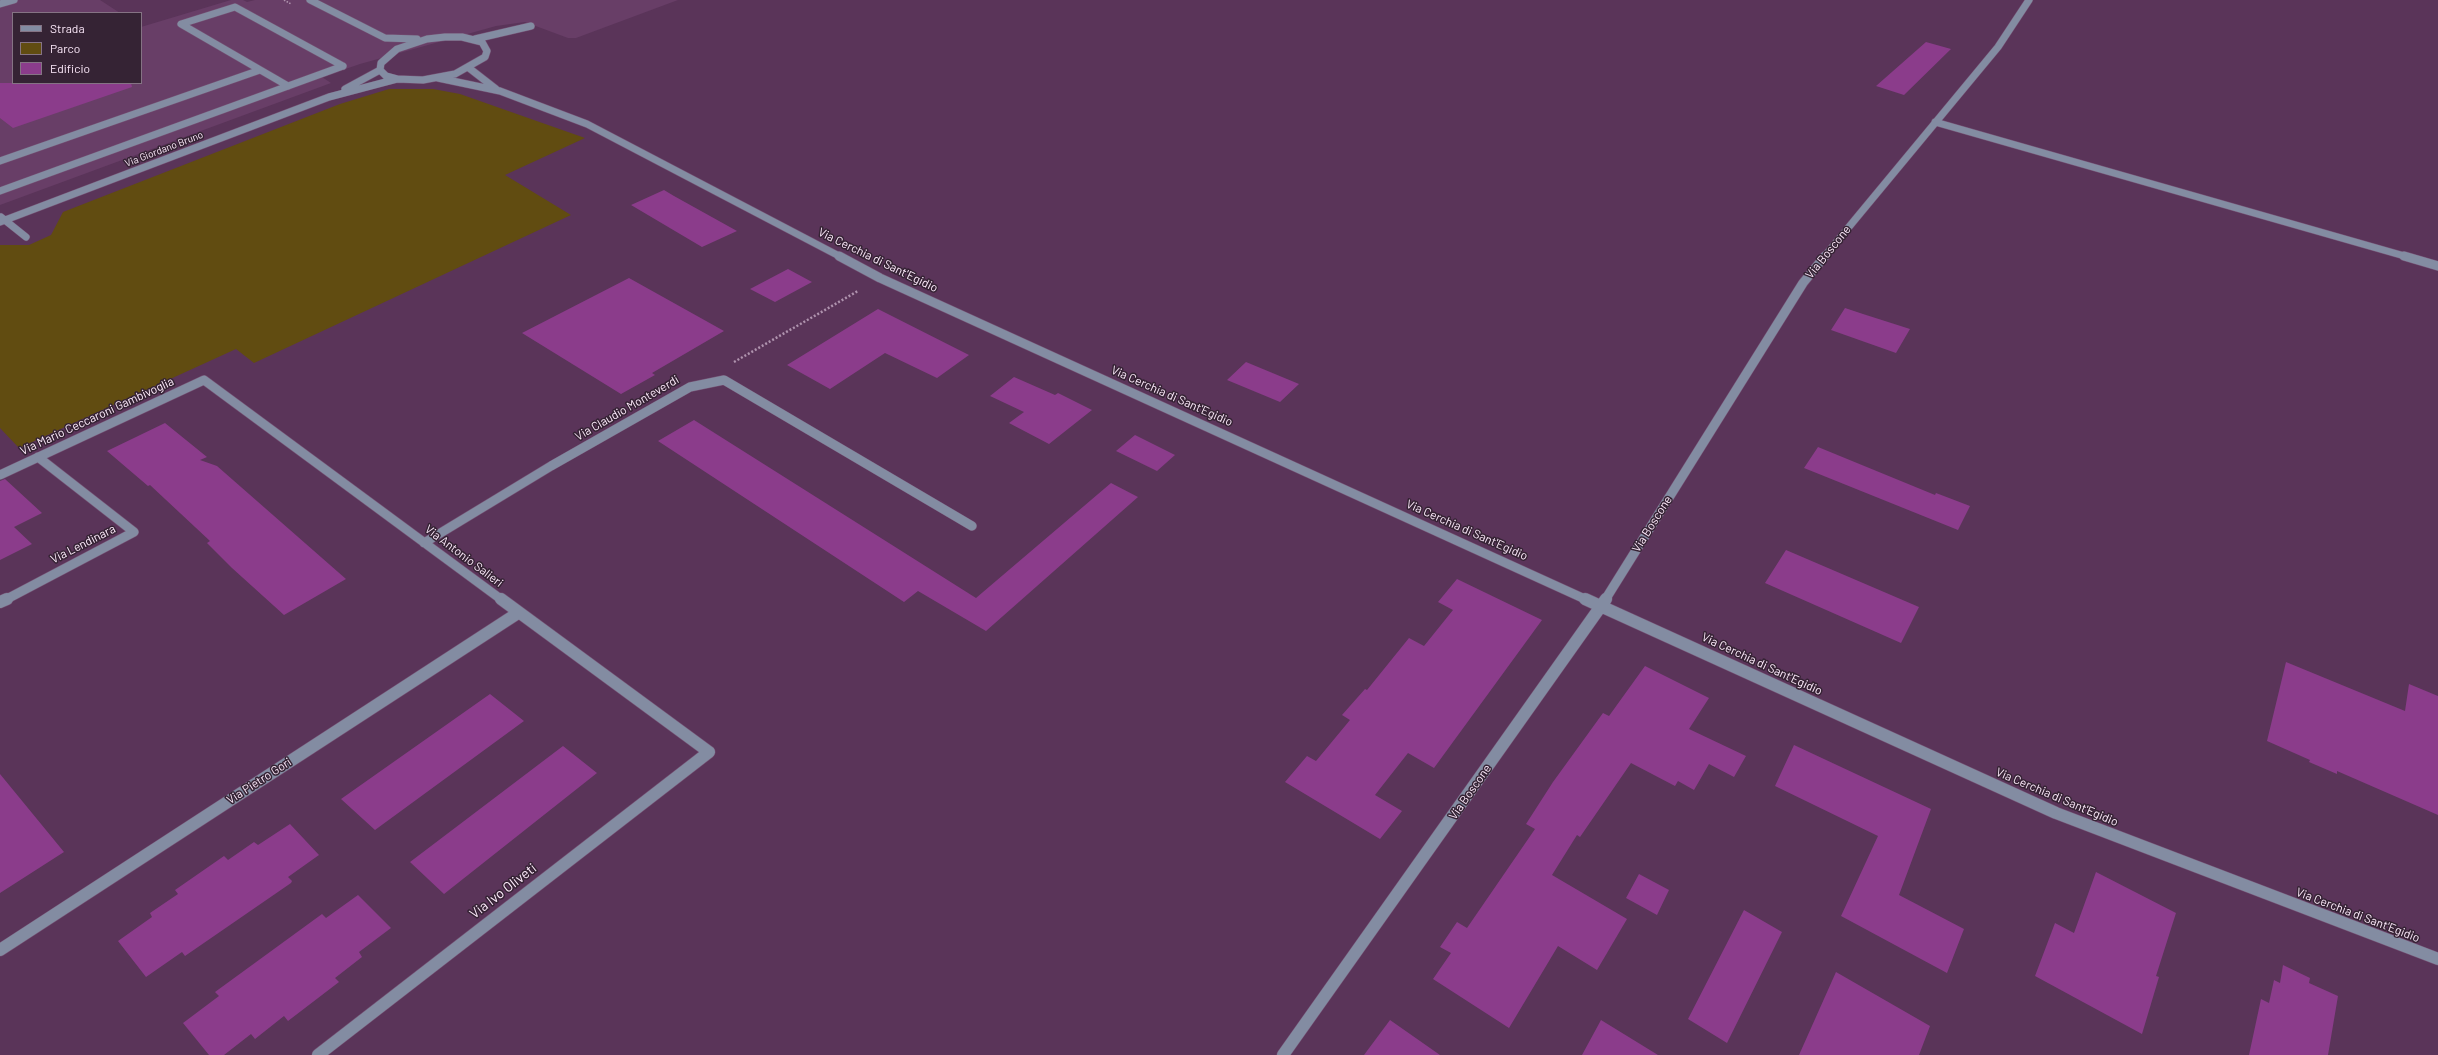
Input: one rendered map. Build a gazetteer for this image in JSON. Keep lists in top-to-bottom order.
{
  "streets": {
    "street": [
      "Via Giordano Bruno",
      "Via Boscone",
      "Via Cerchia di Sant'Egidio",
      "Via Claudio Monteverdi",
      "Via Mario Ceccaroni Gambivoglia",
      "Via Lendinara",
      "Via Antonio Salieri",
      "Via Pietro Gori",
      "Via Ivo Oliveti"
    ]
  },
  "crossings": [
    ["Via Giordano Bruno", "Via Cerchia di Sant'Egidio"],
    ["Via Boscone", "Via Cerchia di Sant'Egidio"],
    ["Via Claudio Monteverdi", "Via Antonio Salieri"],
    ["Via Mario Ceccaroni Gambivoglia", "Via Lendinara"],
    ["Via Mario Ceccaroni Gambivoglia", "Via Antonio Salieri"],
    ["Via Antonio Salieri", "Via Pietro Gori"],
    ["Via Antonio Salieri", "Via Ivo Oliveti"]
  ],
  "legend": ["Strada", "Parco", "Edificio"]
}
